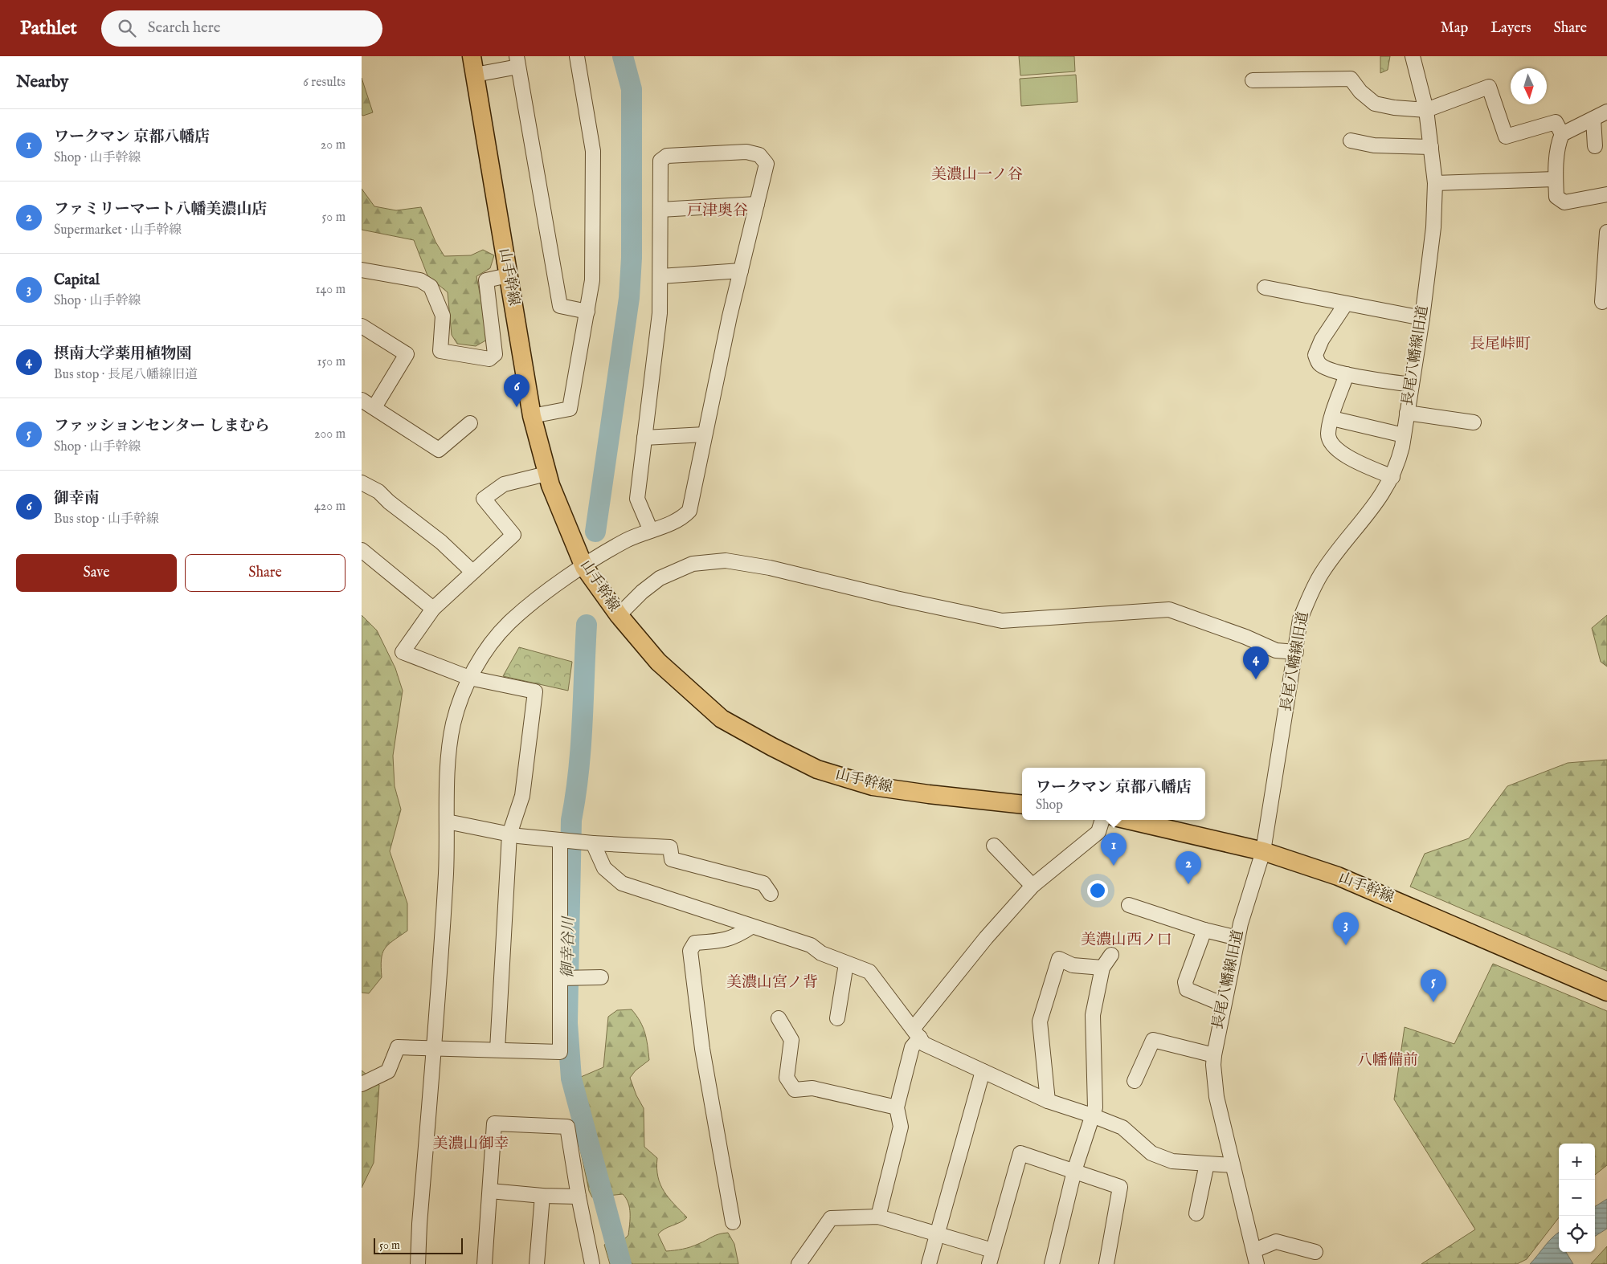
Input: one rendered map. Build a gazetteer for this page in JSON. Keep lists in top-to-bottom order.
{
  "streets": {
    "main road": ["山手幹線"],
    "street": ["長尾八幡線旧道"]
  },
  "crossings": [
    ["山手幹線", "長尾八幡線旧道"]
  ],
  "districts": [
    "美濃山一ノ谷",
    "戸津奥谷",
    "長尾峠町",
    "美濃山西ノ口",
    "美濃山宮ノ背",
    "八幡備前",
    "美濃山御幸"
  ],
  "water": ["御幸谷川"],
  "scale_bar": "50 m",
  "north": "bottom",
  "page": {
    "header": "Pathlet",
    "search": "Search here",
    "nav": ["Map", "Layers", "Share"],
    "heading": ["Nearby", "6 results"],
    "list": [
      {
        "mark": "1",
        "name": "ワークマン 京都八幡店",
        "note": "Shop · 山手幹線",
        "value": "20 m"
      },
      {
        "mark": "2",
        "name": "ファミリーマート八幡美濃山店",
        "note": "Supermarket · 山手幹線",
        "value": "50 m"
      },
      {
        "mark": "3",
        "name": "Capital",
        "note": "Shop · 山手幹線",
        "value": "140 m"
      },
      {
        "mark": "4",
        "name": "摂南大学薬用植物園",
        "note": "Bus stop · 長尾八幡線旧道",
        "value": "150 m"
      },
      {
        "mark": "5",
        "name": "ファッションセンター しまむら",
        "note": "Shop · 山手幹線",
        "value": "200 m"
      },
      {
        "mark": "6",
        "name": "御幸南",
        "note": "Bus stop · 山手幹線",
        "value": "420 m"
      }
    ],
    "pins": [
      "6",
      "4",
      "1",
      "2",
      "3",
      "5"
    ],
    "buttons": ["Save", "Share"],
    "popup": ["ワークマン 京都八幡店", "Shop"],
    "map_buttons": ["+", "−"],
    "scale": "50 m"
  }
}
